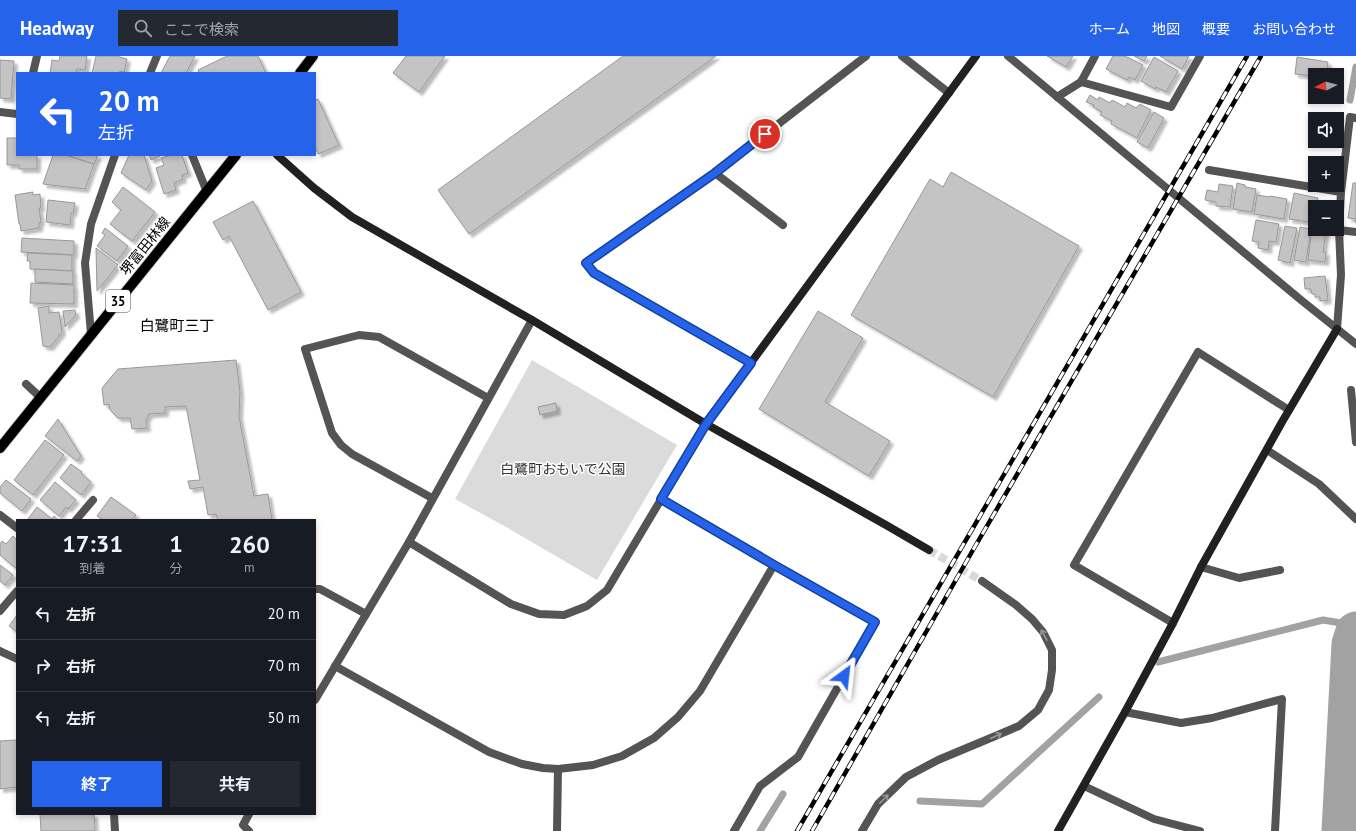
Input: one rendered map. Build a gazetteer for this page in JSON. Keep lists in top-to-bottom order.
{
  "streets": {
    "main road": ["堺富田林線", "35"]
  },
  "districts": ["白鷺町三丁"],
  "parks": ["白鷺町おもいで公園"],
  "north": "left",
  "page": {
    "header": "Headway",
    "search": "ここで検索",
    "nav": [
      "ホーム",
      "地図",
      "概要",
      "お問い合わせ"
    ],
    "map_buttons": ["+", "−"],
    "turn": ["20 m", "左折"],
    "eta": [
      "17:31",
      "到着",
      "1",
      "分",
      "260",
      "m"
    ],
    "list": [
      {
        "name": "左折",
        "value": "20 m"
      },
      {
        "name": "右折",
        "value": "70 m"
      },
      {
        "name": "左折",
        "value": "50 m"
      }
    ],
    "buttons": ["終了", "共有"]
  }
}
